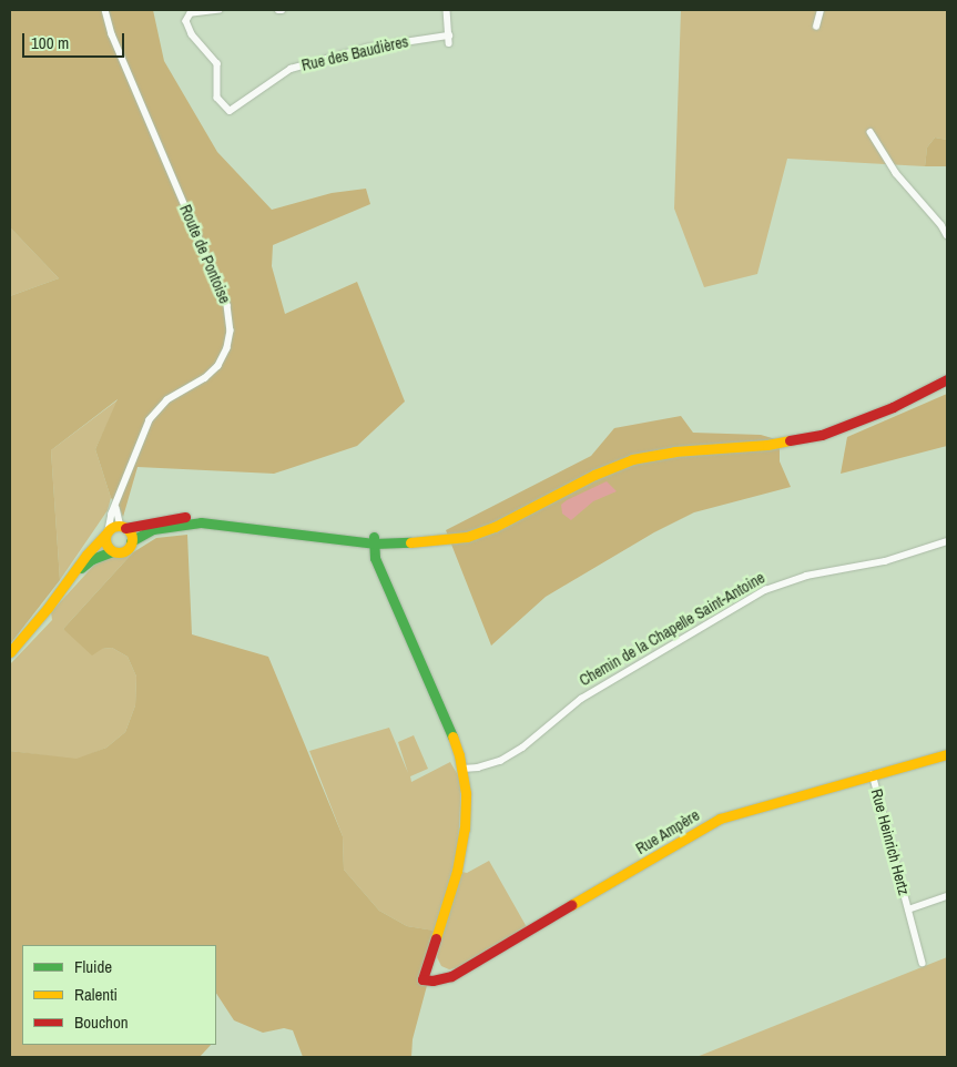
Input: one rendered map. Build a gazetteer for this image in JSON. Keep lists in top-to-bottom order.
{
  "streets": {
    "main road": ["Rue Ampère"],
    "street": [
      "Rue des Baudières",
      "Route de Pontoise",
      "Chemin de la Chapelle Saint-Antoine",
      "Rue Heinrich Hertz"
    ]
  },
  "crossings": [
    ["Chemin de la Chapelle Saint-Antoine", "Rue Ampère"],
    ["Rue Ampère", "Rue Heinrich Hertz"]
  ],
  "legend": ["Fluide", "Ralenti", "Bouchon"],
  "scale_bar": "100 m"
}
